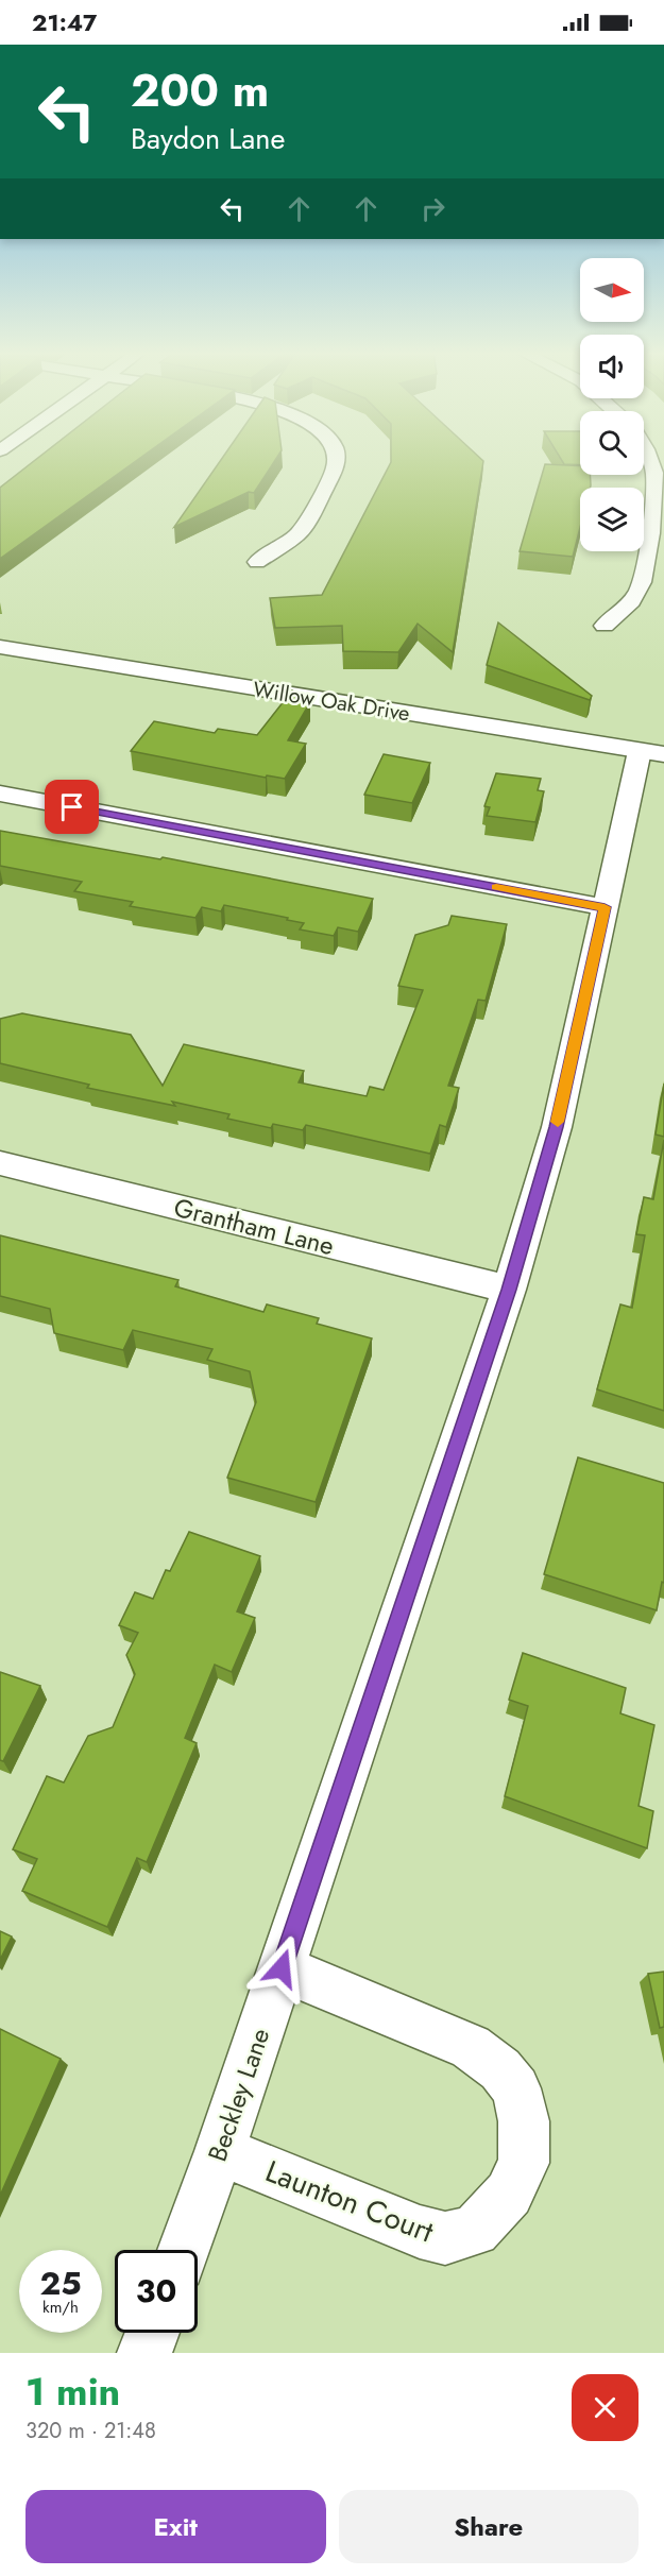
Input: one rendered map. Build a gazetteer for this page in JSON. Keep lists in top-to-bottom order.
{
  "streets": {
    "street": [
      "Willow Oak Drive",
      "Grantham Lane",
      "Beckley Lane",
      "Launton Court"
    ]
  },
  "crossings": [
    ["Willow Oak Drive", "Beckley Lane"],
    ["Grantham Lane", "Beckley Lane"],
    ["Beckley Lane", "Launton Court"]
  ],
  "north": "right",
  "page": {
    "status": "21:47",
    "turn": ["200 m", "Baydon Lane"],
    "speed": "25 km/h",
    "limit": "30",
    "heading": ["1 min", "320 m · 21:48"],
    "buttons": ["Exit", "Share"]
  }
}
